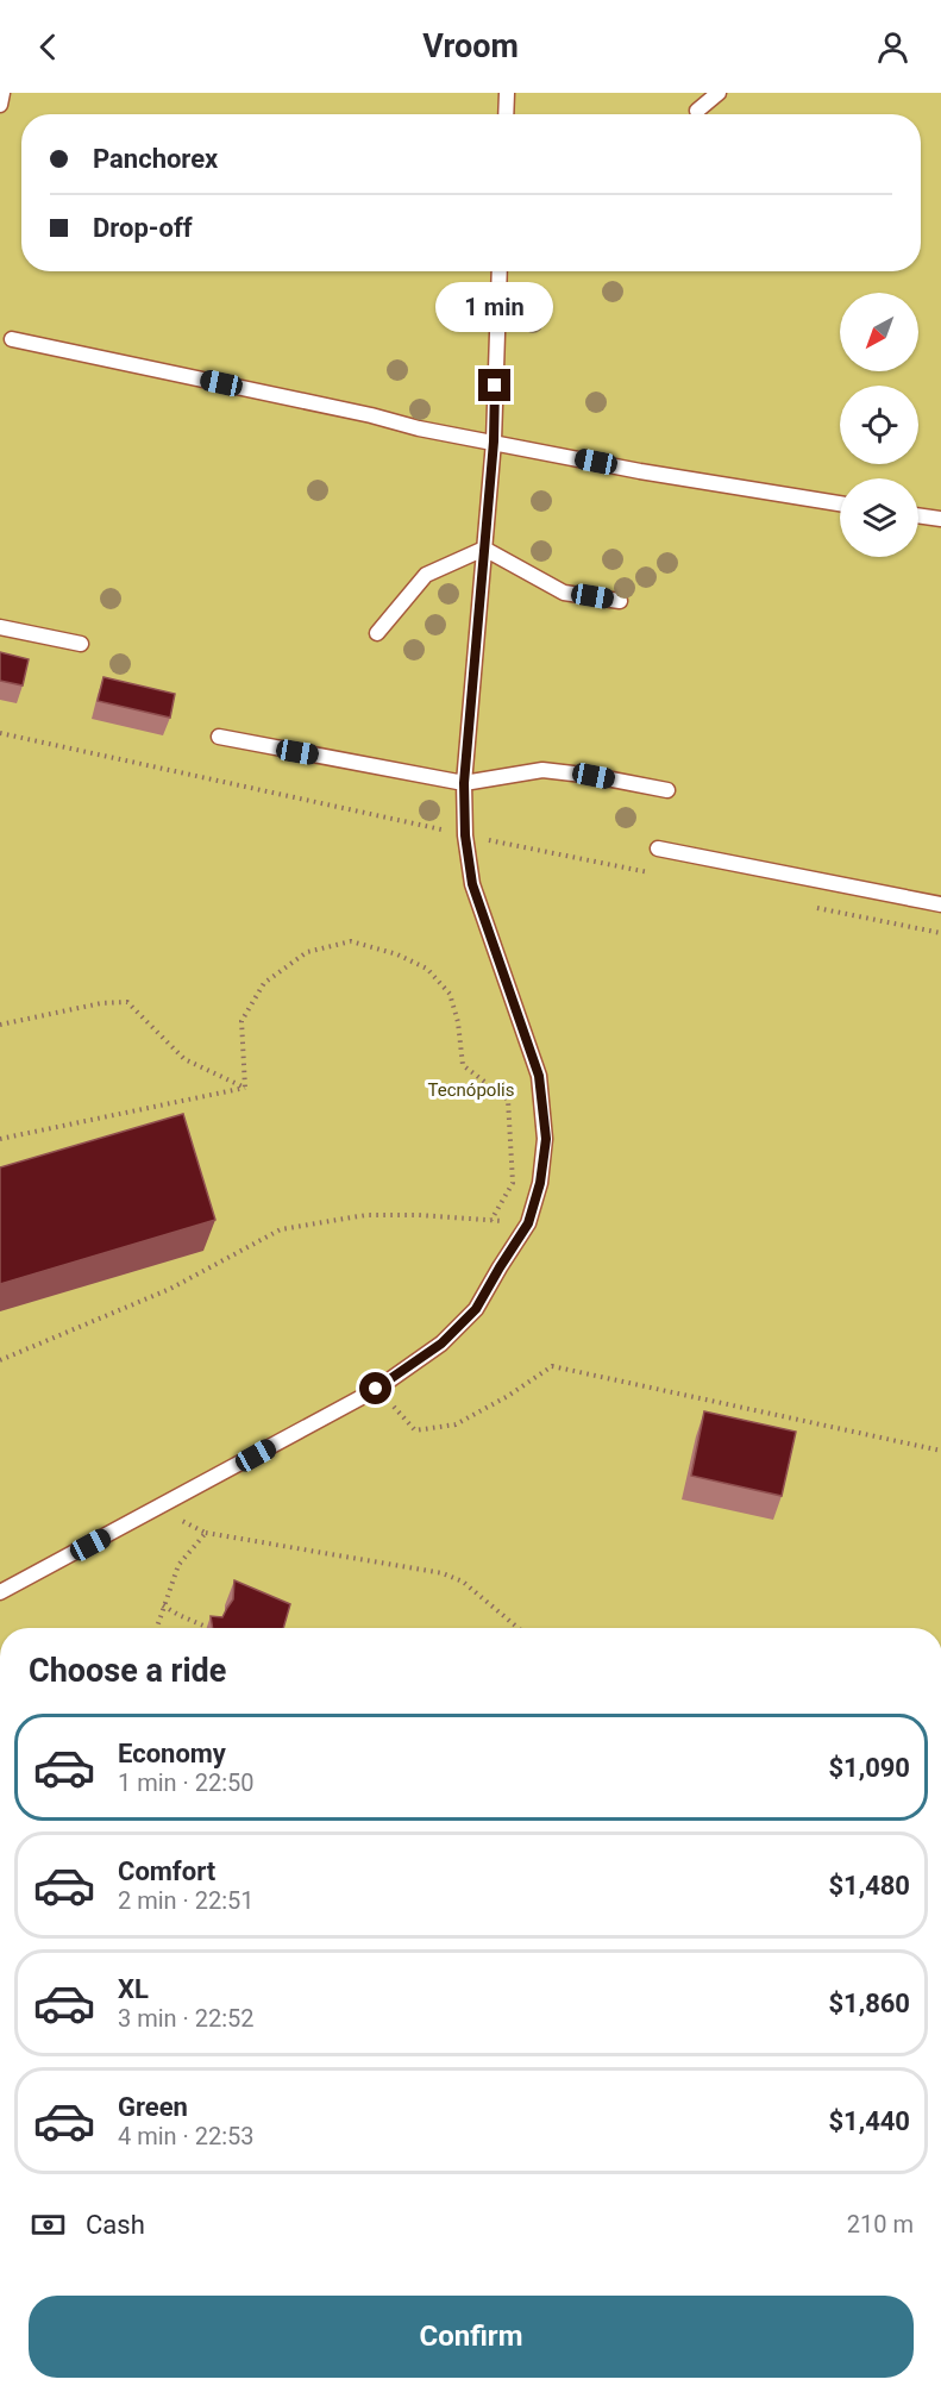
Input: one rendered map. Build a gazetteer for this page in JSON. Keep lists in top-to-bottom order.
{
  "parks": ["Tecnópolis"],
  "north": "bottom left",
  "page": {
    "header": "Vroom",
    "banner": ["Panchorex", "Drop-off"],
    "bubble": "1 min",
    "heading": "Choose a ride",
    "list": [
      {
        "name": "Economy",
        "note": "1 min · 22:50",
        "value": "$1,090"
      },
      {
        "name": "Comfort",
        "note": "2 min · 22:51",
        "value": "$1,480"
      },
      {
        "name": "XL",
        "note": "3 min · 22:52",
        "value": "$1,860"
      },
      {
        "name": "Green",
        "note": "4 min · 22:53",
        "value": "$1,440"
      }
    ],
    "pay": ["Cash", "210 m"],
    "buttons": "Confirm"
  }
}
